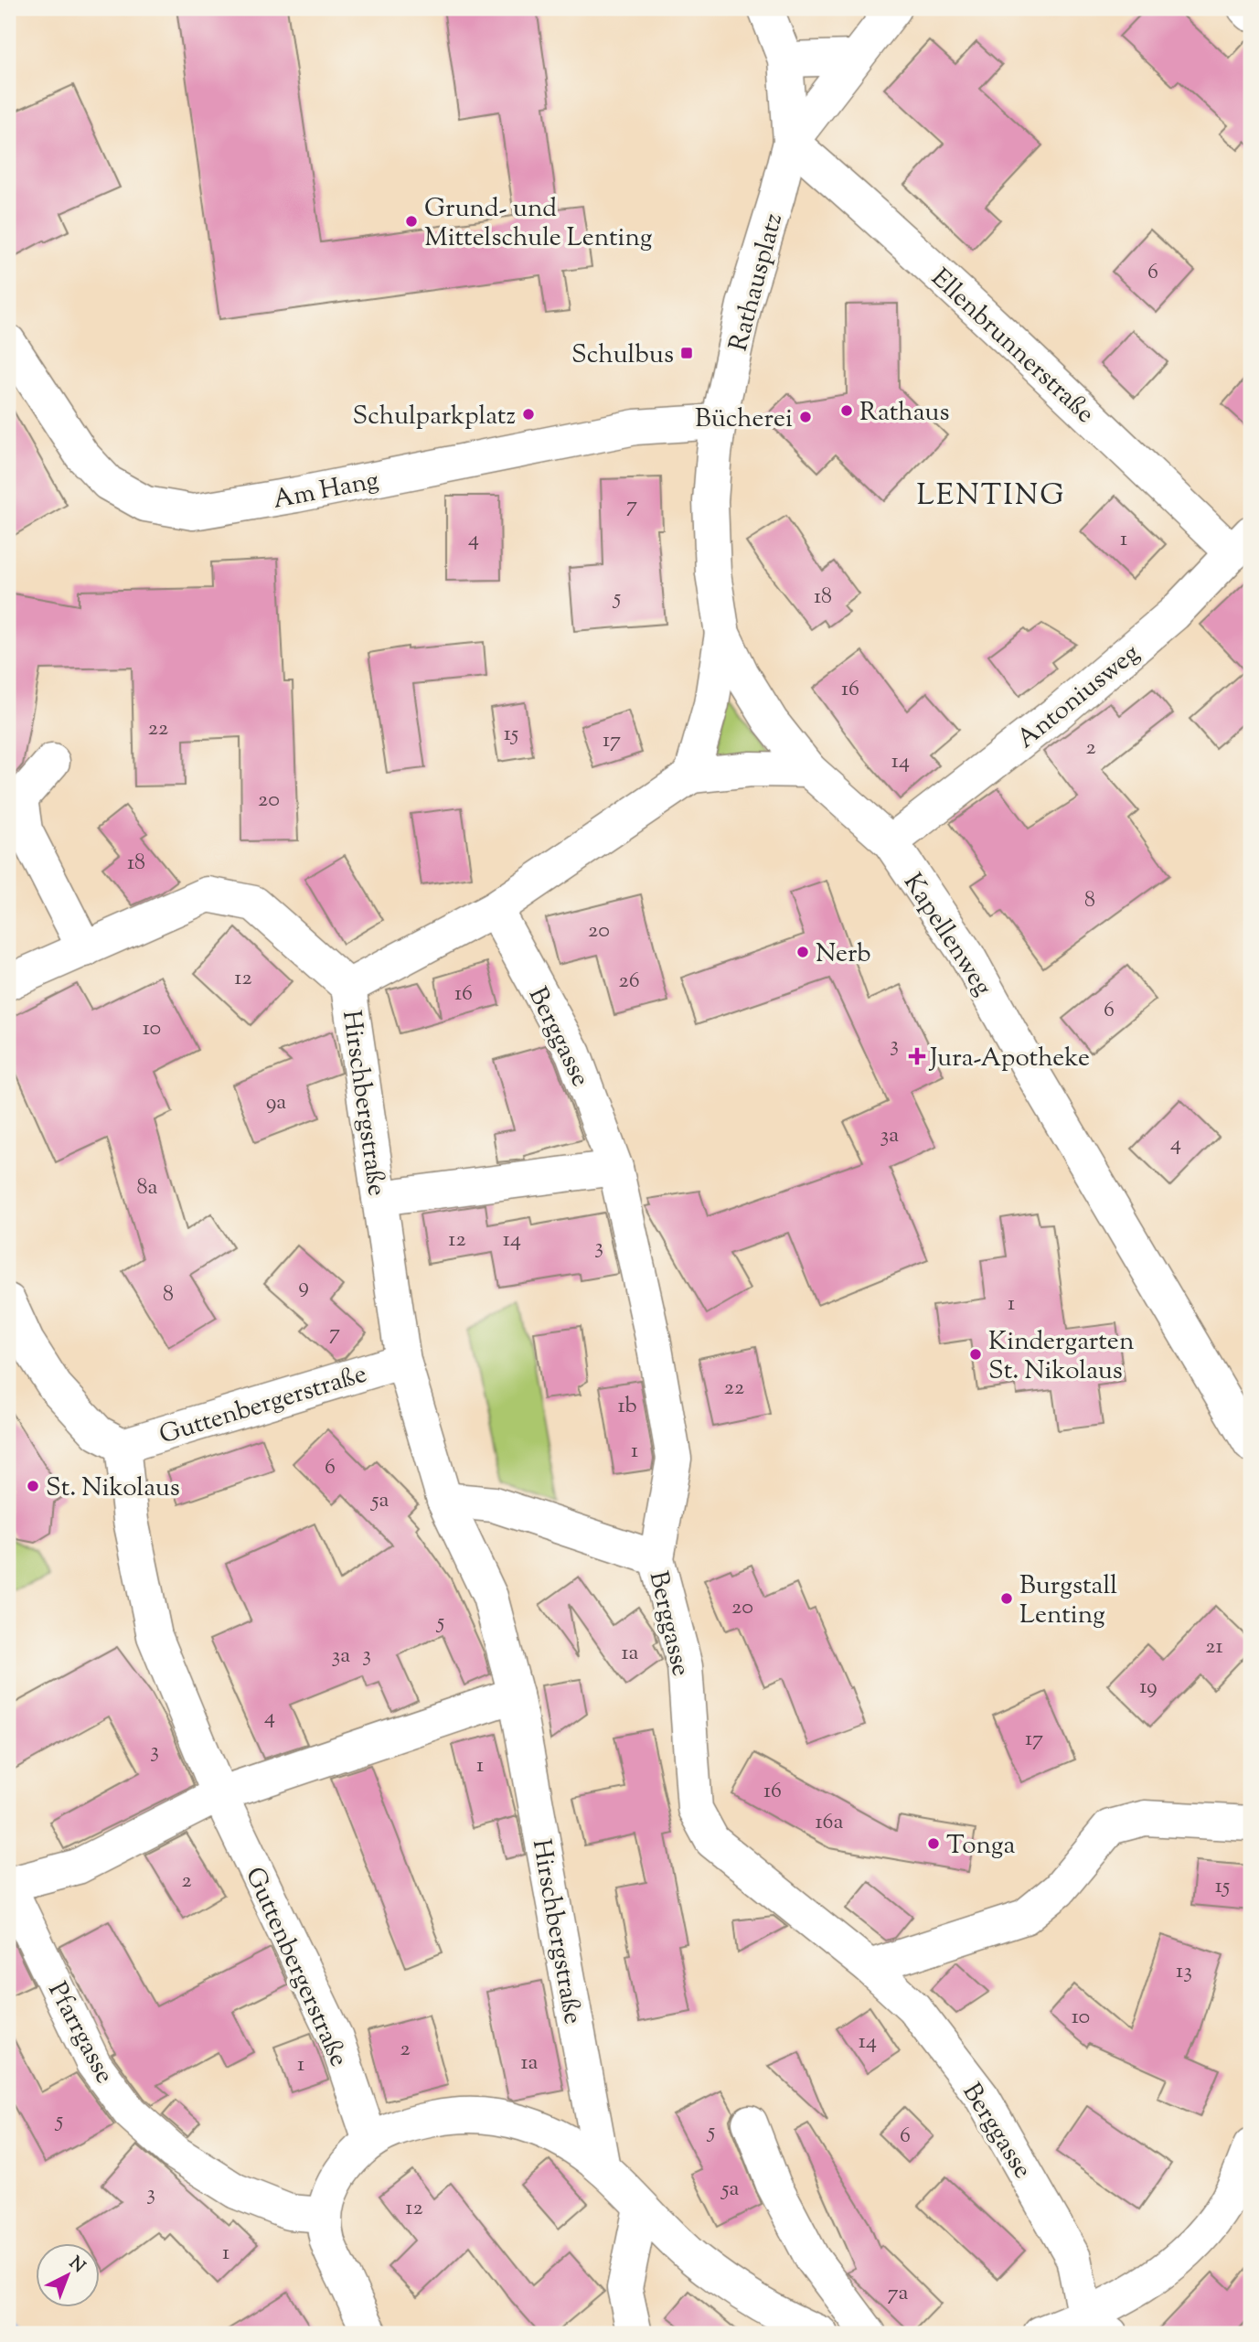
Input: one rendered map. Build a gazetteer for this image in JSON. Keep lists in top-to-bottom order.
{
  "streets": {
    "street": [
      "Rathausplatz",
      "Ellenbrunnerstraße",
      "Am Hang",
      "Antoniusweg",
      "Kapellenweg",
      "Berggasse",
      "Hirschbergstraße",
      "Guttenbergerstraße",
      "Pfarrgasse"
    ]
  },
  "crossings": [
    ["Rathausplatz", "Ellenbrunnerstraße"],
    ["Rathausplatz", "Am Hang"],
    ["Rathausplatz", "Kapellenweg"],
    ["Ellenbrunnerstraße", "Antoniusweg"],
    ["Am Hang", "Kapellenweg"],
    ["Antoniusweg", "Kapellenweg"],
    ["Kapellenweg", "Hirschbergstraße"],
    ["Berggasse", "Hirschbergstraße"],
    ["Hirschbergstraße", "Guttenbergerstraße"]
  ],
  "districts": ["LENTING"],
  "places": {
    "other": [
      "Grund- und Mittelschule Lenting",
      "Rathaus",
      "Schulparkplatz",
      "Bücherei",
      "Nerb",
      "Kindergarten St. Nikolaus",
      "St. Nikolaus",
      "Burgstall Lenting",
      "Tonga"
    ],
    "transit": ["Schulbus"],
    "health": ["Jura-Apotheke"]
  },
  "house_numbers": [
    "6",
    "7",
    "4",
    "1",
    "18",
    "5",
    "16",
    "22",
    "15",
    "17",
    "2",
    "14",
    "20",
    "18",
    "8",
    "20",
    "12",
    "26",
    "16",
    "6",
    "10",
    "3",
    "9a",
    "3a",
    "4",
    "8a",
    "12",
    "14",
    "3",
    "9",
    "8",
    "1",
    "7",
    "22",
    "1b",
    "1",
    "6",
    "5a",
    "20",
    "5",
    "21",
    "1a",
    "3",
    "3a",
    "19",
    "4",
    "17",
    "3",
    "1",
    "16",
    "16a",
    "2",
    "15",
    "13",
    "10",
    "14",
    "2",
    "1a",
    "1",
    "5",
    "5",
    "6",
    "5a",
    "3",
    "12",
    "1",
    "7a"
  ],
  "north": "top right"
}
